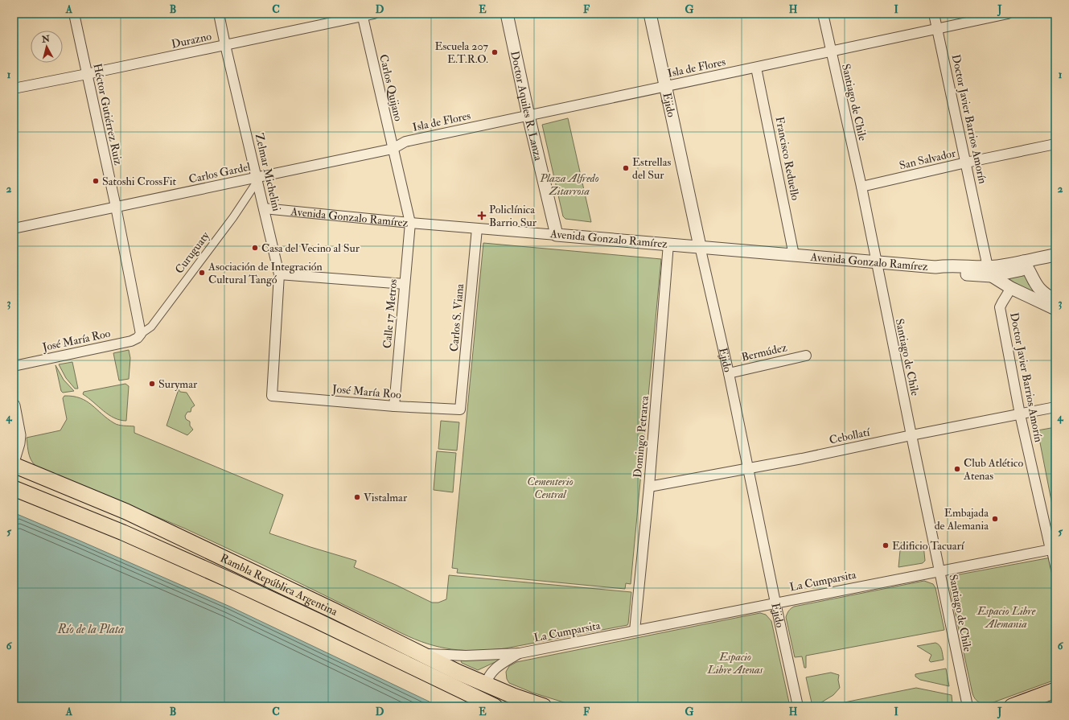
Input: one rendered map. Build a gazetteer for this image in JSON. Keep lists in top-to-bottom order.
{
  "streets": {
    "main road": ["Rambla República Argentina"],
    "street": [
      "Durazno",
      "Isla de Flores",
      "Carlos Quijano",
      "Santiago de Chile",
      "Doctor Aquiles R. Lanza",
      "Ejido",
      "Héctor Gutiérrez Ruiz",
      "Doctor Javier Barrios Amorín",
      "Francisco Reduello",
      "San Salvador",
      "Zelmar Michelini",
      "Carlos Gardel",
      "Avenida Gonzalo Ramírez",
      "Curuguaty",
      "Calle 17 Metros",
      "Carlos S. Viana",
      "José María Roo",
      "Bermúdez",
      "Cebollatí",
      "Domingo Petrarca",
      "La Cumparsita"
    ]
  },
  "crossings": [
    ["Durazno", "Carlos Quijano"],
    ["Durazno", "Héctor Gutiérrez Ruiz"],
    ["Durazno", "Zelmar Michelini"],
    ["Isla de Flores", "Carlos Quijano"],
    ["Isla de Flores", "Santiago de Chile"],
    ["Isla de Flores", "Doctor Aquiles R. Lanza"],
    ["Isla de Flores", "Ejido"],
    ["Isla de Flores", "Doctor Javier Barrios Amorín"],
    ["Isla de Flores", "Francisco Reduello"],
    ["Isla de Flores", "Carlos Gardel"],
    ["Carlos Quijano", "Carlos Gardel"],
    ["Carlos Quijano", "Avenida Gonzalo Ramírez"],
    ["Carlos Quijano", "Calle 17 Metros"],
    ["Santiago de Chile", "San Salvador"],
    ["Santiago de Chile", "Avenida Gonzalo Ramírez"],
    ["Santiago de Chile", "Cebollatí"],
    ["Santiago de Chile", "La Cumparsita"],
    ["Doctor Aquiles R. Lanza", "Avenida Gonzalo Ramírez"],
    ["Ejido", "Avenida Gonzalo Ramírez"],
    ["Ejido", "Bermúdez"],
    ["Ejido", "Cebollatí"],
    ["Ejido", "La Cumparsita"],
    ["Héctor Gutiérrez Ruiz", "Carlos Gardel"],
    ["Héctor Gutiérrez Ruiz", "Curuguaty"],
    ["Héctor Gutiérrez Ruiz", "José María Roo"],
    ["Doctor Javier Barrios Amorín", "San Salvador"],
    ["Doctor Javier Barrios Amorín", "Avenida Gonzalo Ramírez"],
    ["Doctor Javier Barrios Amorín", "Cebollatí"],
    ["Doctor Javier Barrios Amorín", "La Cumparsita"],
    ["Francisco Reduello", "Avenida Gonzalo Ramírez"],
    ["Zelmar Michelini", "Carlos Gardel"],
    ["Zelmar Michelini", "Avenida Gonzalo Ramírez"],
    ["Zelmar Michelini", "Curuguaty"],
    ["Zelmar Michelini", "José María Roo"],
    ["Carlos Gardel", "Curuguaty"],
    ["Avenida Gonzalo Ramírez", "Calle 17 Metros"],
    ["Avenida Gonzalo Ramírez", "Carlos S. Viana"],
    ["Avenida Gonzalo Ramírez", "Domingo Petrarca"],
    ["Curuguaty", "José María Roo"],
    ["Calle 17 Metros", "José María Roo"],
    ["Carlos S. Viana", "José María Roo"],
    ["Cebollatí", "Domingo Petrarca"],
    ["Domingo Petrarca", "La Cumparsita"],
    ["La Cumparsita", "Rambla República Argentina"]
  ],
  "water": ["Río de la Plata"],
  "parks": [
    "Plaza Alfredo Zitarrosa",
    "Cementerio Central",
    "Espacio Libre Alemania",
    "Espacio Libre Atenas"
  ],
  "places": {
    "other": [
      "Escuela 207 E.T.R.O.",
      "Estrellas del Sur",
      "Satoshi CrossFit",
      "Casa del Vecino al Sur",
      "Asociación de Integración Cultural Tangó",
      "Surymar",
      "Club Atlético Atenas",
      "Vistalmar",
      "Embajada de Alemania",
      "Edificio Tacuarí"
    ],
    "health": ["Policlínica Barrio Sur"]
  },
  "north": "top",
  "grid": {
    "columns": [
      "A",
      "B",
      "C",
      "D",
      "E",
      "F",
      "G",
      "H",
      "I",
      "J"
    ],
    "rows": [
      "1",
      "2",
      "3",
      "4",
      "5",
      "6"
    ]
  }
}
